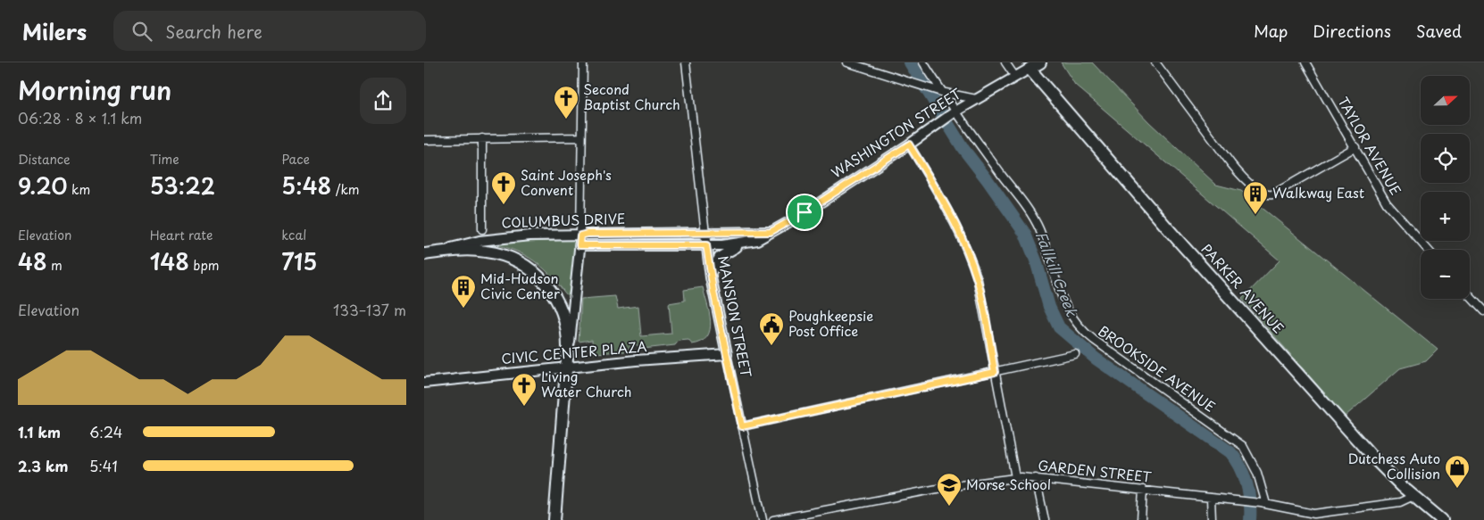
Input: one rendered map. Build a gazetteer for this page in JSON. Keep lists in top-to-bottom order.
{
  "streets": {
    "main road": ["WASHINGTON STREET", "PARKER AVENUE"],
    "street": [
      "TAYLOR AVENUE",
      "COLUMBUS DRIVE",
      "MANSION STREET",
      "CIVIC CENTER PLAZA",
      "BROOKSIDE AVENUE",
      "GARDEN STREET"
    ]
  },
  "crossings": [
    ["WASHINGTON STREET", "COLUMBUS DRIVE"],
    ["WASHINGTON STREET", "PARKER AVENUE"],
    ["WASHINGTON STREET", "MANSION STREET"],
    ["WASHINGTON STREET", "BROOKSIDE AVENUE"],
    ["COLUMBUS DRIVE", "MANSION STREET"],
    ["PARKER AVENUE", "GARDEN STREET"],
    ["MANSION STREET", "CIVIC CENTER PLAZA"],
    ["BROOKSIDE AVENUE", "GARDEN STREET"]
  ],
  "water": ["Fallkill Creek"],
  "places": {
    "church": ["Second Baptist Church", "Saint Joseph's Convent", "Living Water Church"],
    "building": ["Walkway East", "Mid-Hudson Civic Center"],
    "public building": ["Poughkeepsie Post Office"],
    "shop": ["Dutchess Auto Collision"],
    "school or university": ["Morse School"]
  },
  "north": "right",
  "page": {
    "header": "Milers",
    "search": "Search here",
    "nav": ["Map", "Directions", "Saved"],
    "heading": ["Morning run", "06:28 · 8 × 1.1 km"],
    "map_buttons": ["+", "−"],
    "stats": [
      ["Distance", "9.20 km"],
      ["Time", "53:22"],
      ["Pace", "5:48 /km"],
      ["Elevation", "48 m"],
      ["Heart rate", "148 bpm"],
      ["kcal", "715"]
    ],
    "chart": ["Elevation", "133–137 m"],
    "list": [
      {
        "name": "1.1 km",
        "note": "6:24"
      },
      {
        "name": "2.3 km",
        "note": "5:41"
      }
    ]
  }
}
